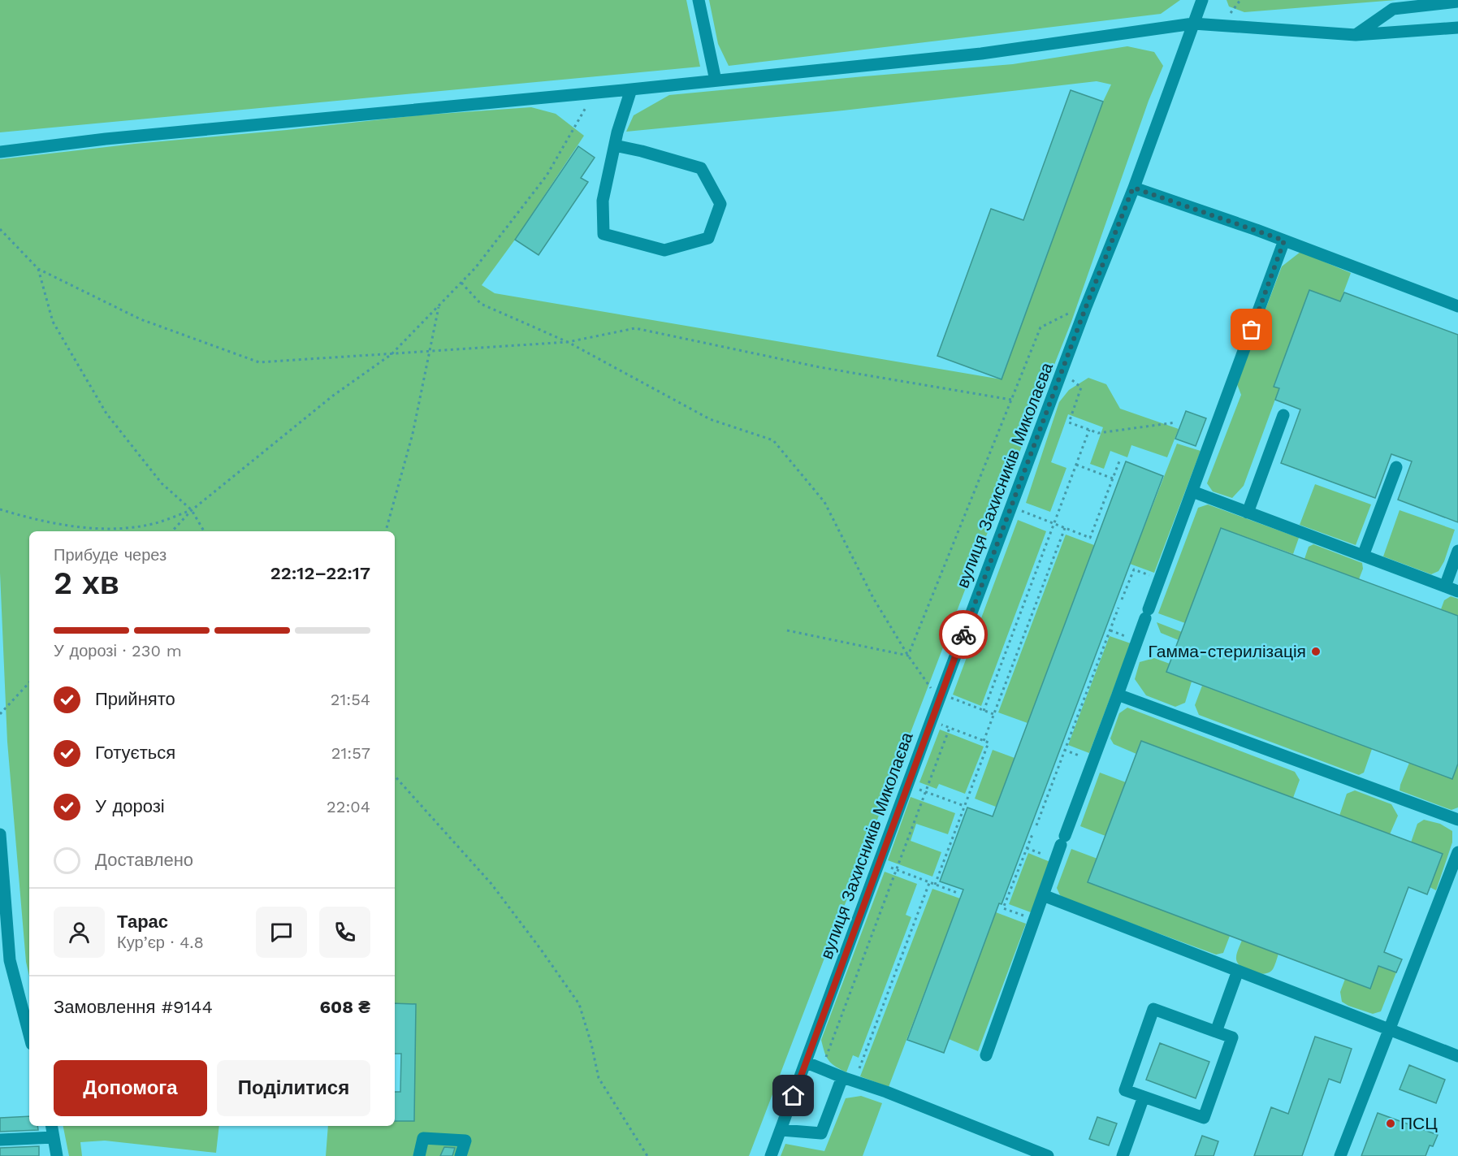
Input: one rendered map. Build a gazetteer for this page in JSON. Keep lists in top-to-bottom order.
{
  "streets": {
    "street": ["вулиця Захисників Миколаєва"]
  },
  "places": ["Гамма-стерилізація", "ПСЦ"],
  "page": {
    "heading": ["2 хв", "Прибуде через", "22:12–22:17"],
    "panel": [
      "Тарас",
      "Кур’єр · 4.8",
      "Замовлення #9144",
      "608 ₴"
    ],
    "bar": "У дорозі · 230 m",
    "list": [
      ["Прийнято", "21:54"],
      ["Готується", "21:57"],
      ["У дорозі", "22:04"],
      "Доставлено"
    ],
    "buttons": ["Допомога", "Поділитися"]
  }
}
